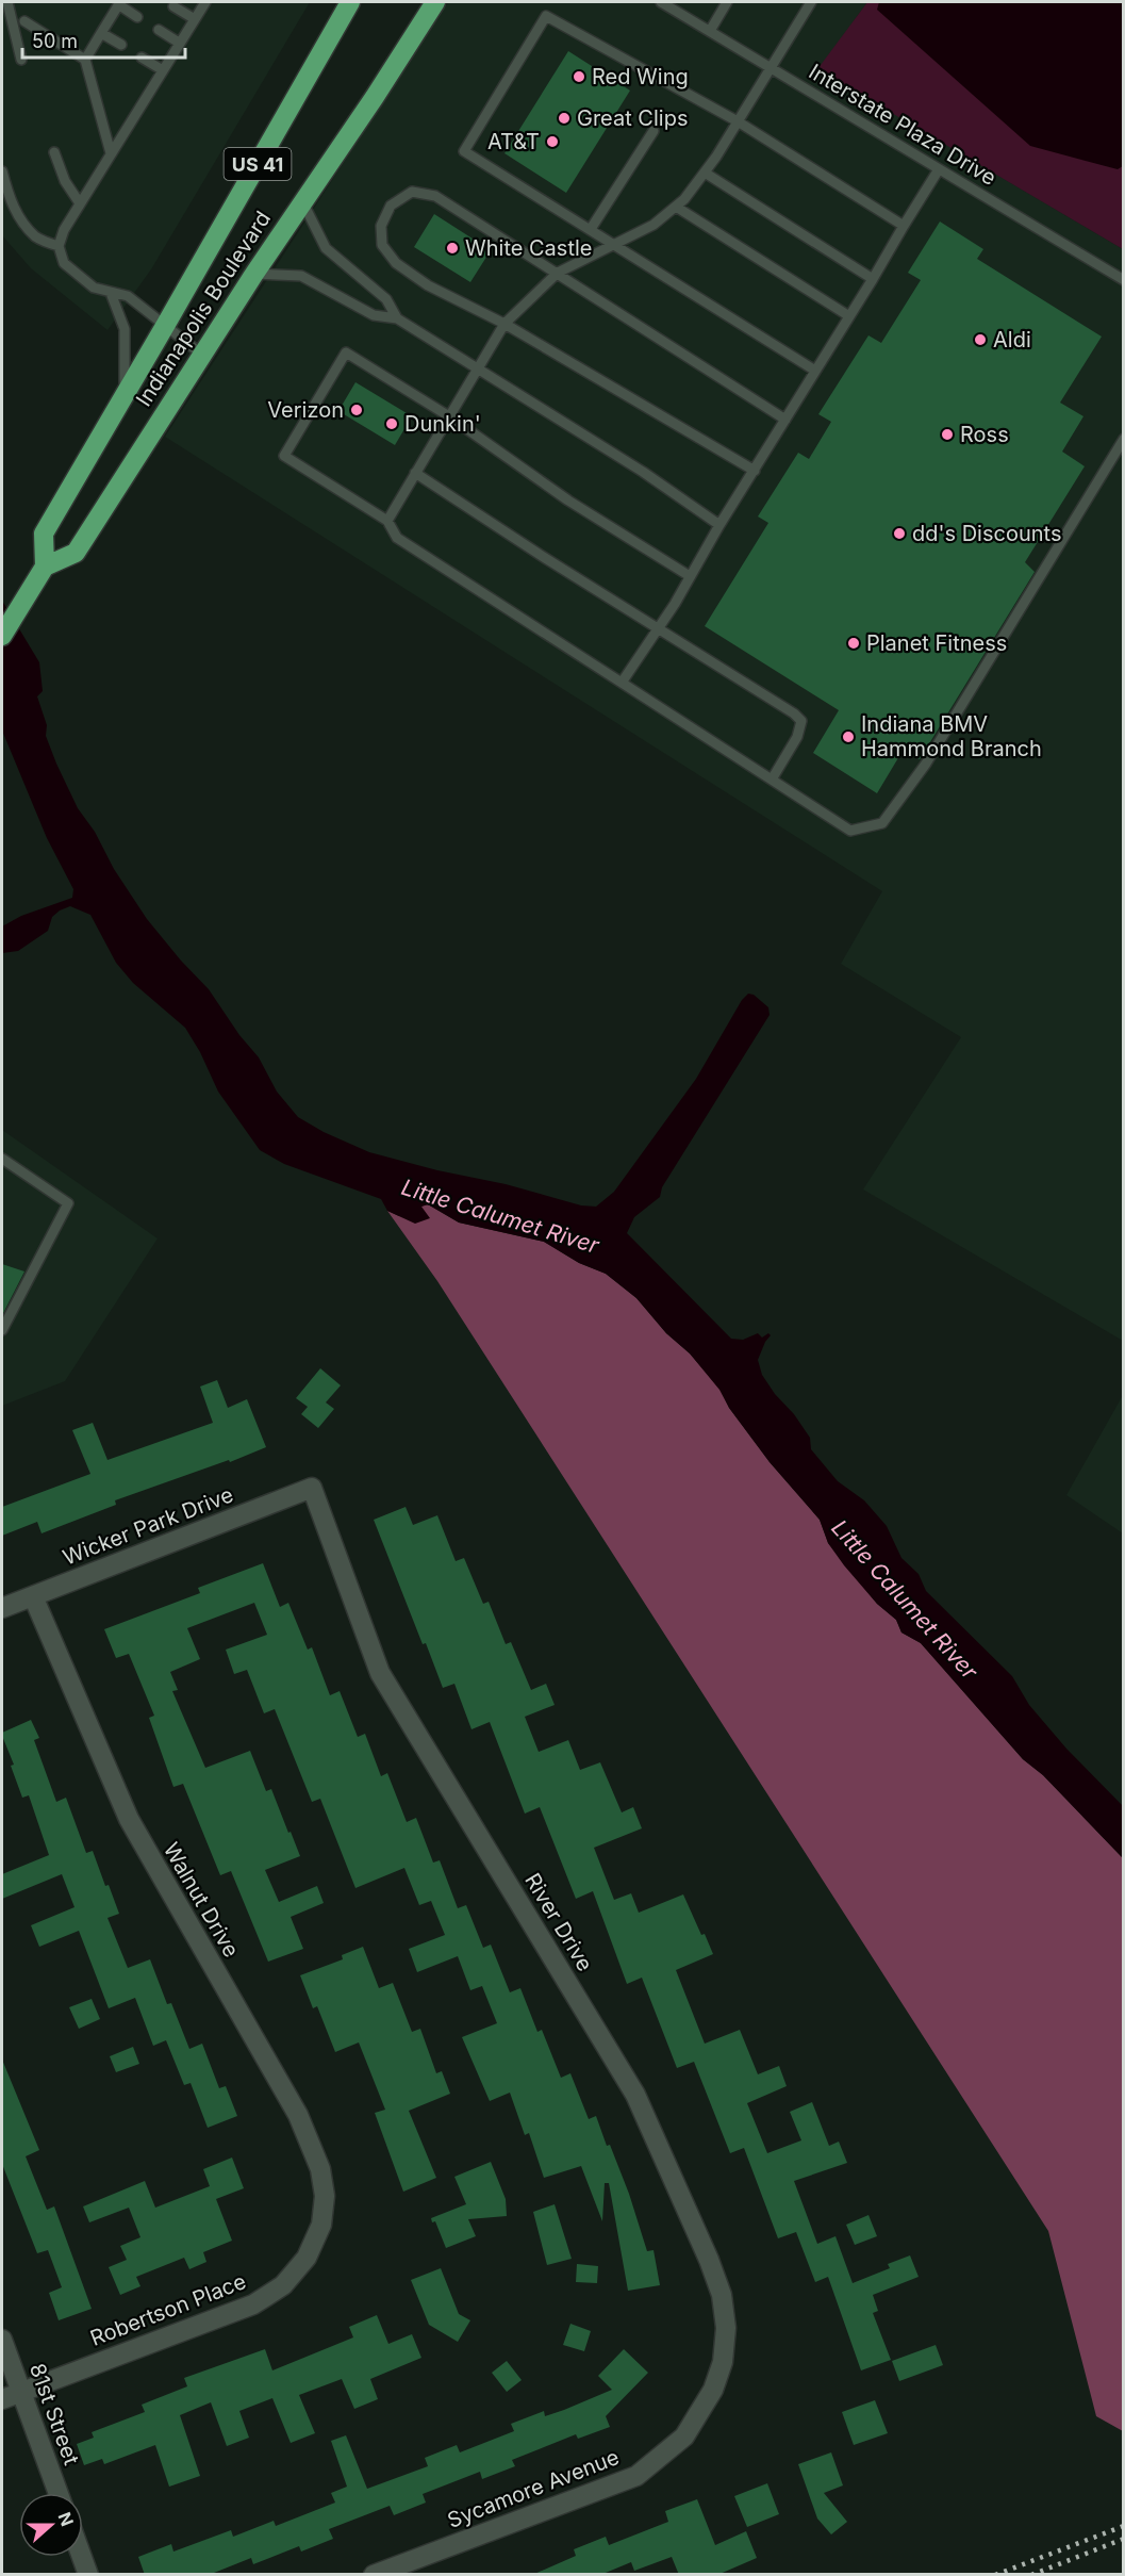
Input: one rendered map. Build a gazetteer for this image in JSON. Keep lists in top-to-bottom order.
{
  "streets": {
    "highway": ["US 41", "Indianapolis Boulevard"],
    "street": [
      "Wicker Park Drive",
      "Walnut Drive",
      "River Drive",
      "Robertson Place",
      "81st Street",
      "Sycamore Avenue"
    ],
    "lane": ["Interstate Plaza Drive"]
  },
  "crossings": [
    ["Wicker Park Drive", "Walnut Drive"],
    ["Wicker Park Drive", "River Drive"],
    ["Walnut Drive", "Robertson Place"],
    ["River Drive", "Sycamore Avenue"],
    ["Robertson Place", "81st Street"]
  ],
  "water": ["Little Calumet River"],
  "places": [
    "Red Wing",
    "Great Clips",
    "AT&T",
    "White Castle",
    "Aldi",
    "Verizon",
    "Dunkin'",
    "Ross",
    "dd's Discounts",
    "Planet Fitness",
    "Indiana BMV Hammond Branch"
  ],
  "scale_bar": "50 m",
  "north": "right"
}
